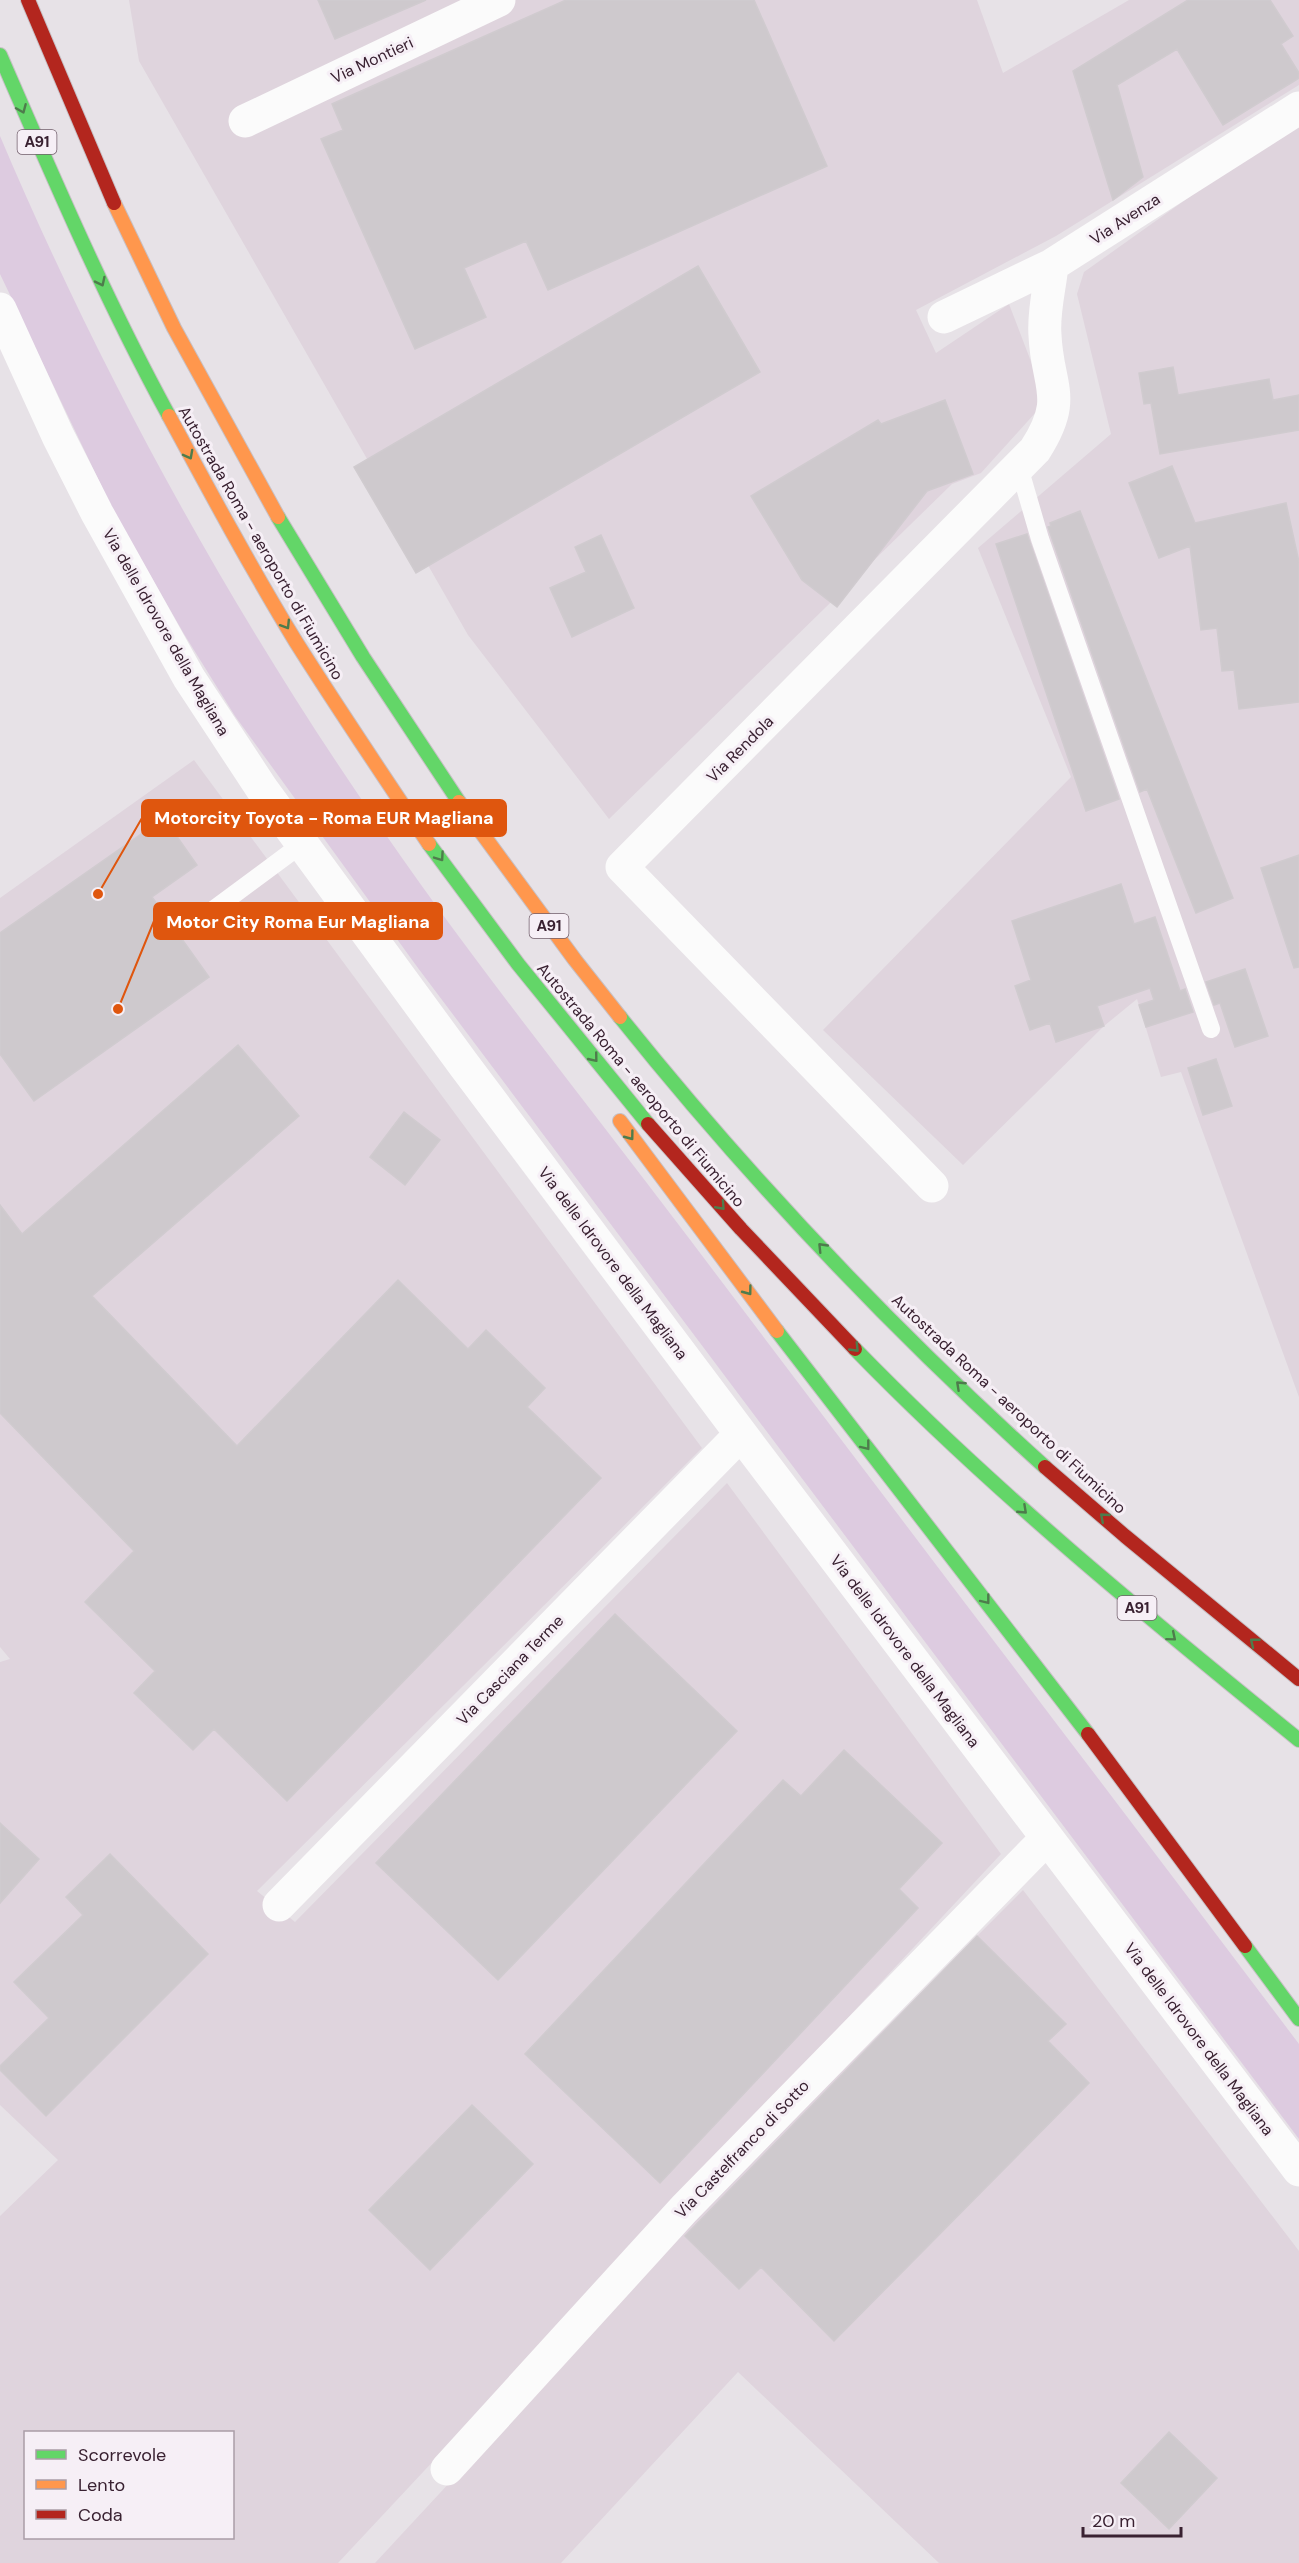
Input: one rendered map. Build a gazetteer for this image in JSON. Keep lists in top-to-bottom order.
{
  "streets": {
    "highway": ["A91", "Autostrada Roma - aeroporto di Fiumicino"],
    "street": [
      "Via Montieri",
      "Via Avenza",
      "Via delle Idrovore della Magliana",
      "Via Rendola",
      "Via Casciana Terme",
      "Via Castelfranco di Sotto"
    ]
  },
  "crossings": [
    ["Via Avenza", "Via Rendola"],
    ["Via delle Idrovore della Magliana", "Via Casciana Terme"],
    ["Via delle Idrovore della Magliana", "Via Castelfranco di Sotto"]
  ],
  "places": ["Motorcity Toyota - Roma EUR Magliana", "Motor City Roma Eur Magliana"],
  "legend": ["Scorrevole", "Lento", "Coda"],
  "scale_bar": "20 m"
}
